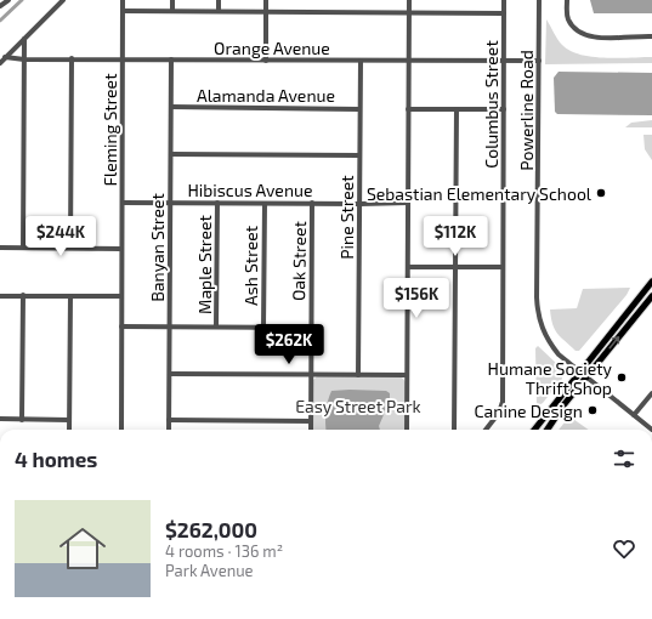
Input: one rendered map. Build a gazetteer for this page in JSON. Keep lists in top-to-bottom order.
{
  "streets": {
    "street": [
      "Orange Avenue",
      "Alamanda Avenue",
      "Columbus Street",
      "Powerline Road",
      "Fleming Street",
      "Hibiscus Avenue",
      "Pine Street",
      "Banyan Street",
      "Oak Street",
      "Maple Street",
      "Ash Street"
    ]
  },
  "crossings": [
    ["Orange Avenue", "Columbus Street"],
    ["Orange Avenue", "Powerline Road"],
    ["Orange Avenue", "Fleming Street"],
    ["Orange Avenue", "Pine Street"],
    ["Orange Avenue", "Banyan Street"],
    ["Alamanda Avenue", "Pine Street"],
    ["Alamanda Avenue", "Banyan Street"],
    ["Fleming Street", "Hibiscus Avenue"],
    ["Hibiscus Avenue", "Pine Street"],
    ["Hibiscus Avenue", "Banyan Street"],
    ["Hibiscus Avenue", "Oak Street"],
    ["Hibiscus Avenue", "Maple Street"],
    ["Hibiscus Avenue", "Ash Street"]
  ],
  "parks": ["Easy Street Park"],
  "places": ["Sebastian Elementary School", "Humane Society Thrift Shop", "Canine Design"],
  "page": {
    "price": [
      "$244K",
      "$112K",
      "$156K",
      "$262K"
    ],
    "heading": "4 homes",
    "list": [
      {
        "name": "$262,000",
        "note": "4 rooms · 136 m² · Park Avenue"
      }
    ]
  }
}
